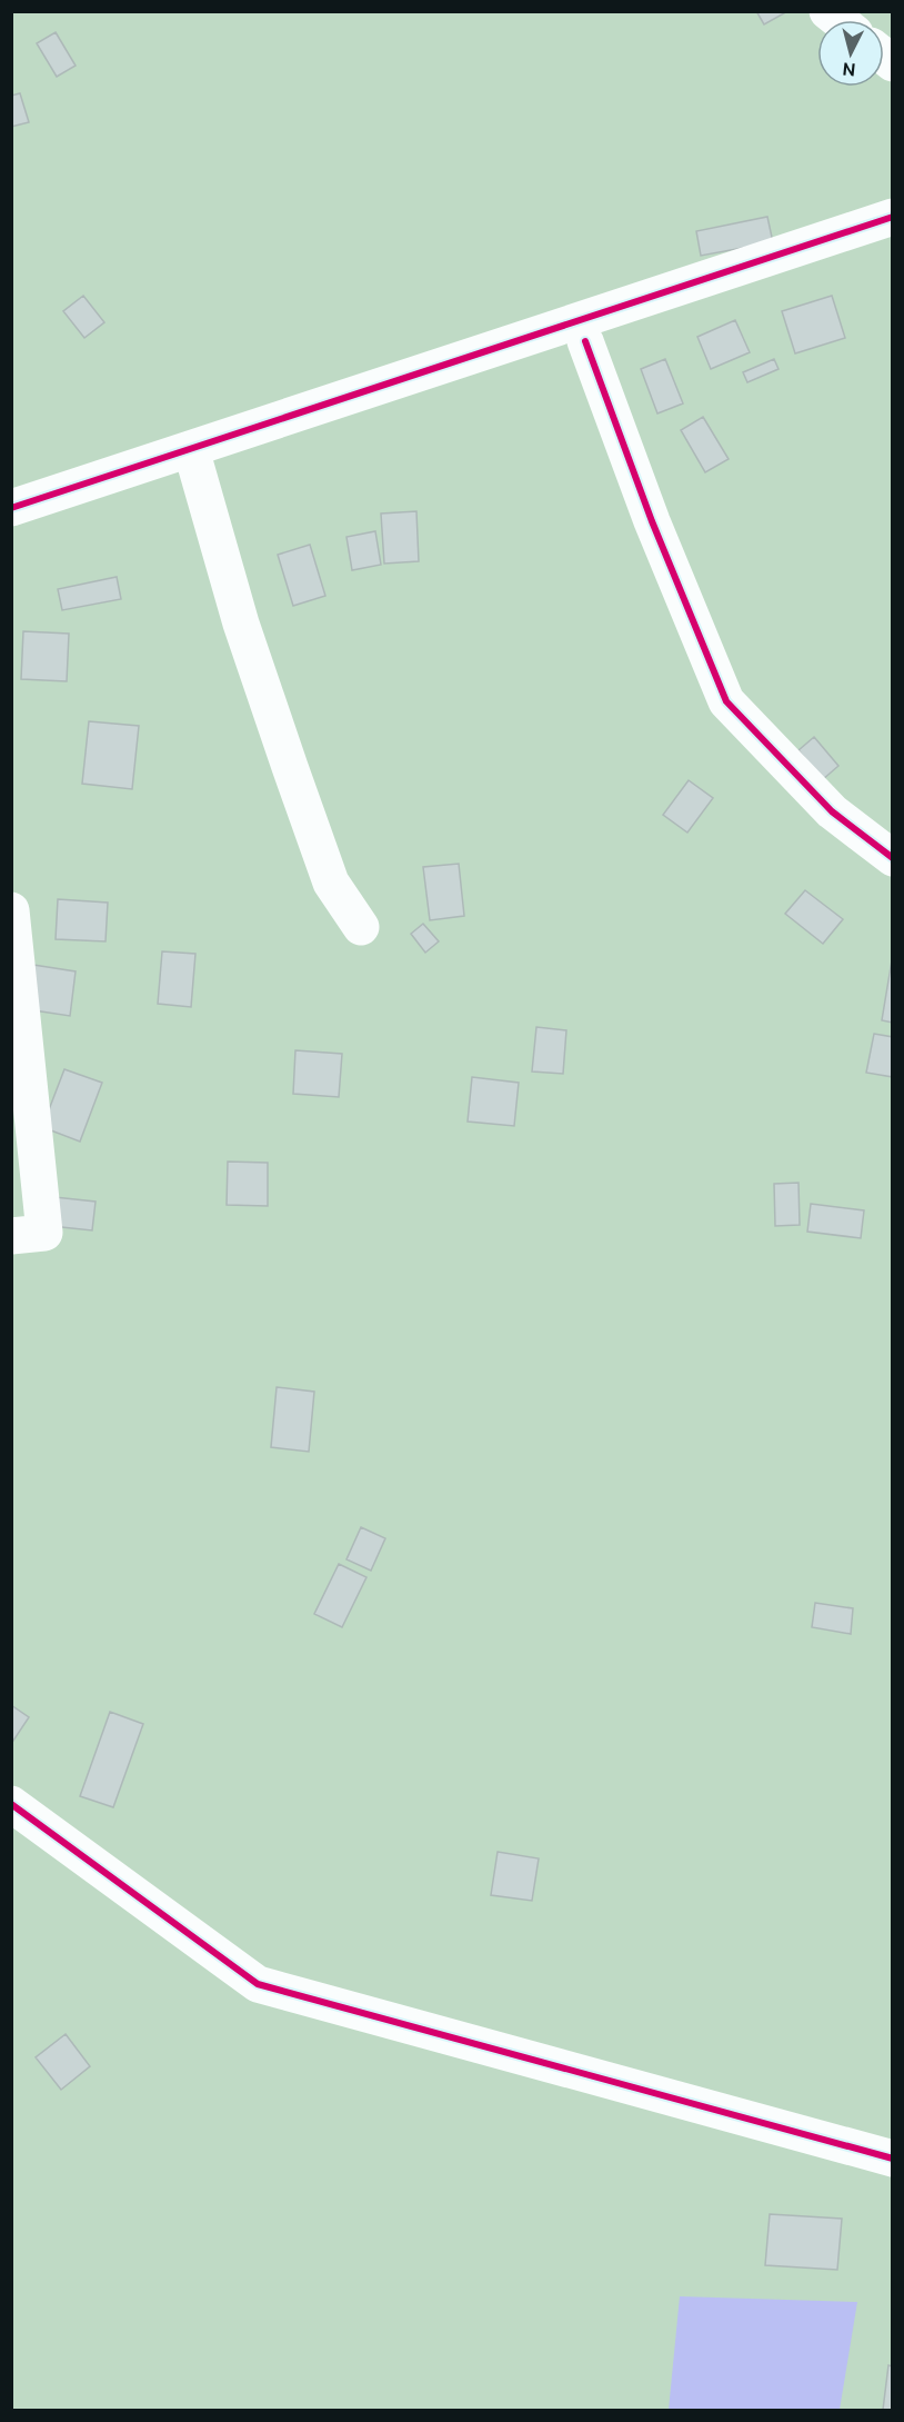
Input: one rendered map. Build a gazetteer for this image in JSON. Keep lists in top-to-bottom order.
{
  "north": "bottom"
}
